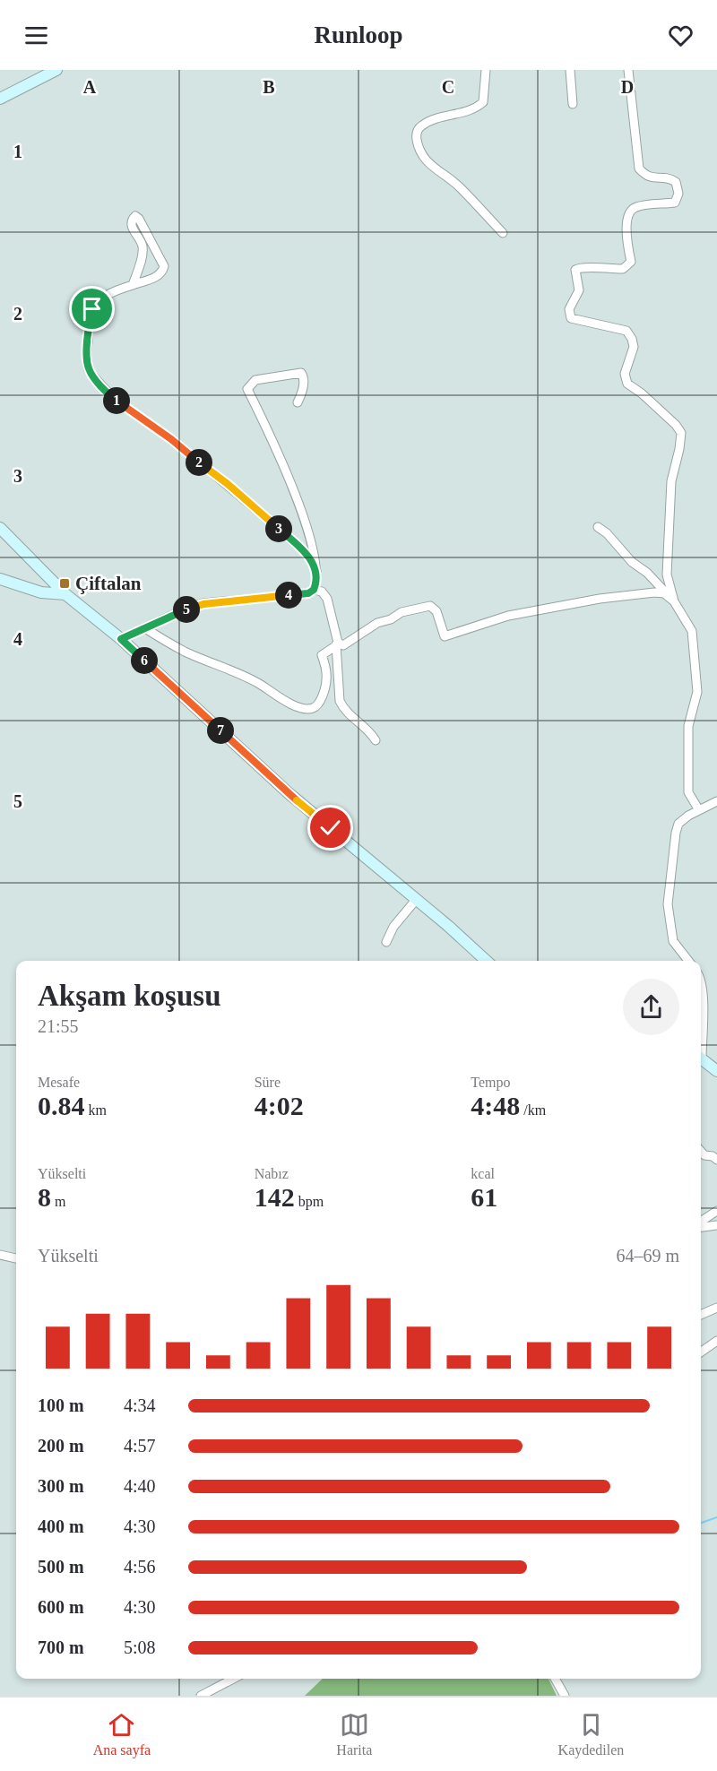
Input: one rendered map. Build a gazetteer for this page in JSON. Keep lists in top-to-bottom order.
{
  "places": {
    "transit": ["Çiftalan"]
  },
  "page": {
    "header": "Runloop",
    "pins": [
      "1",
      "2",
      "3",
      "4",
      "5",
      "6",
      "7"
    ],
    "heading": ["Akşam koşusu", "21:55"],
    "stats": [
      ["Mesafe", "0.84 km"],
      ["Süre", "4:02"],
      ["Tempo", "4:48 /km"],
      ["Yükselti", "8 m"],
      ["Nabız", "142 bpm"],
      ["kcal", "61"]
    ],
    "chart": ["Yükselti", "64–69 m"],
    "list": [
      {
        "name": "100 m",
        "note": "4:34"
      },
      {
        "name": "200 m",
        "note": "4:57"
      },
      {
        "name": "300 m",
        "note": "4:40"
      },
      {
        "name": "400 m",
        "note": "4:30"
      },
      {
        "name": "500 m",
        "note": "4:56"
      },
      {
        "name": "600 m",
        "note": "4:30"
      },
      {
        "name": "700 m",
        "note": "5:08"
      }
    ],
    "tabs": ["Ana sayfa", "Harita", "Kaydedilen"]
  },
  "grid": {
    "columns": [
      "A",
      "B",
      "C",
      "D"
    ],
    "rows": [
      "1",
      "2",
      "3",
      "4",
      "5"
    ]
  }
}
